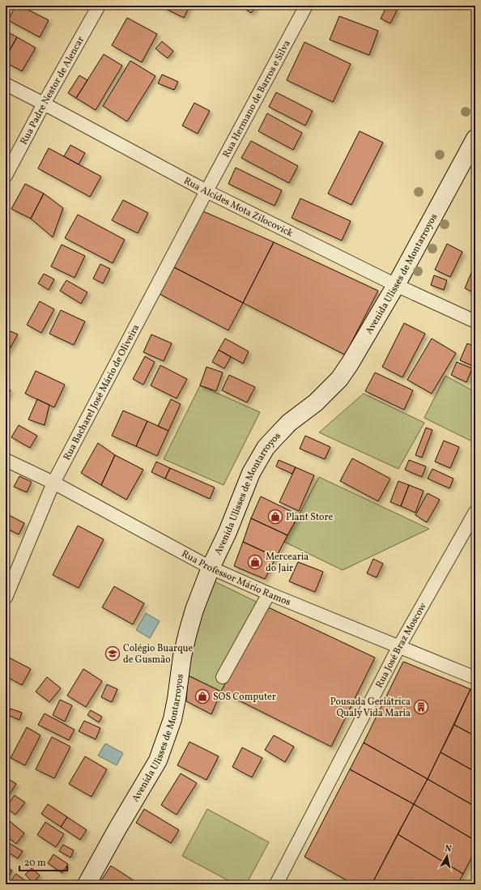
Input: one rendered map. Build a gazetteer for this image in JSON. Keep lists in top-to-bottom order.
{
  "streets": {
    "main road": ["Avenida Ulisses de Montarroyos"],
    "street": [
      "Rua Padre Nestor de Alencar",
      "Rua Hermano de Barros e Silva",
      "Rua Alcídes Mota Zilocovick",
      "Rua Bacharel José Mário de Oliveira",
      "Rua Professor Mário Ramos",
      "Rua José Braz Moscow"
    ]
  },
  "crossings": [
    ["Rua Padre Nestor de Alencar", "Rua Alcídes Mota Zilocovick"],
    ["Rua Hermano de Barros e Silva", "Rua Alcídes Mota Zilocovick"],
    ["Rua Hermano de Barros e Silva", "Rua Bacharel José Mário de Oliveira"],
    ["Rua Alcídes Mota Zilocovick", "Avenida Ulisses de Montarroyos"],
    ["Rua Alcídes Mota Zilocovick", "Rua Bacharel José Mário de Oliveira"],
    ["Avenida Ulisses de Montarroyos", "Rua Professor Mário Ramos"],
    ["Rua Bacharel José Mário de Oliveira", "Rua Professor Mário Ramos"],
    ["Rua Professor Mário Ramos", "Rua José Braz Moscow"]
  ],
  "places": {
    "shop": ["Plant Store", "Mercearia do Jair", "SOS Computer"],
    "school or university": ["Colégio Buarque de Gusmão"],
    "building": ["Pousada Geriátrica Qualy Vida Maria"]
  },
  "scale_bar": "20 m",
  "north": "top"
}
